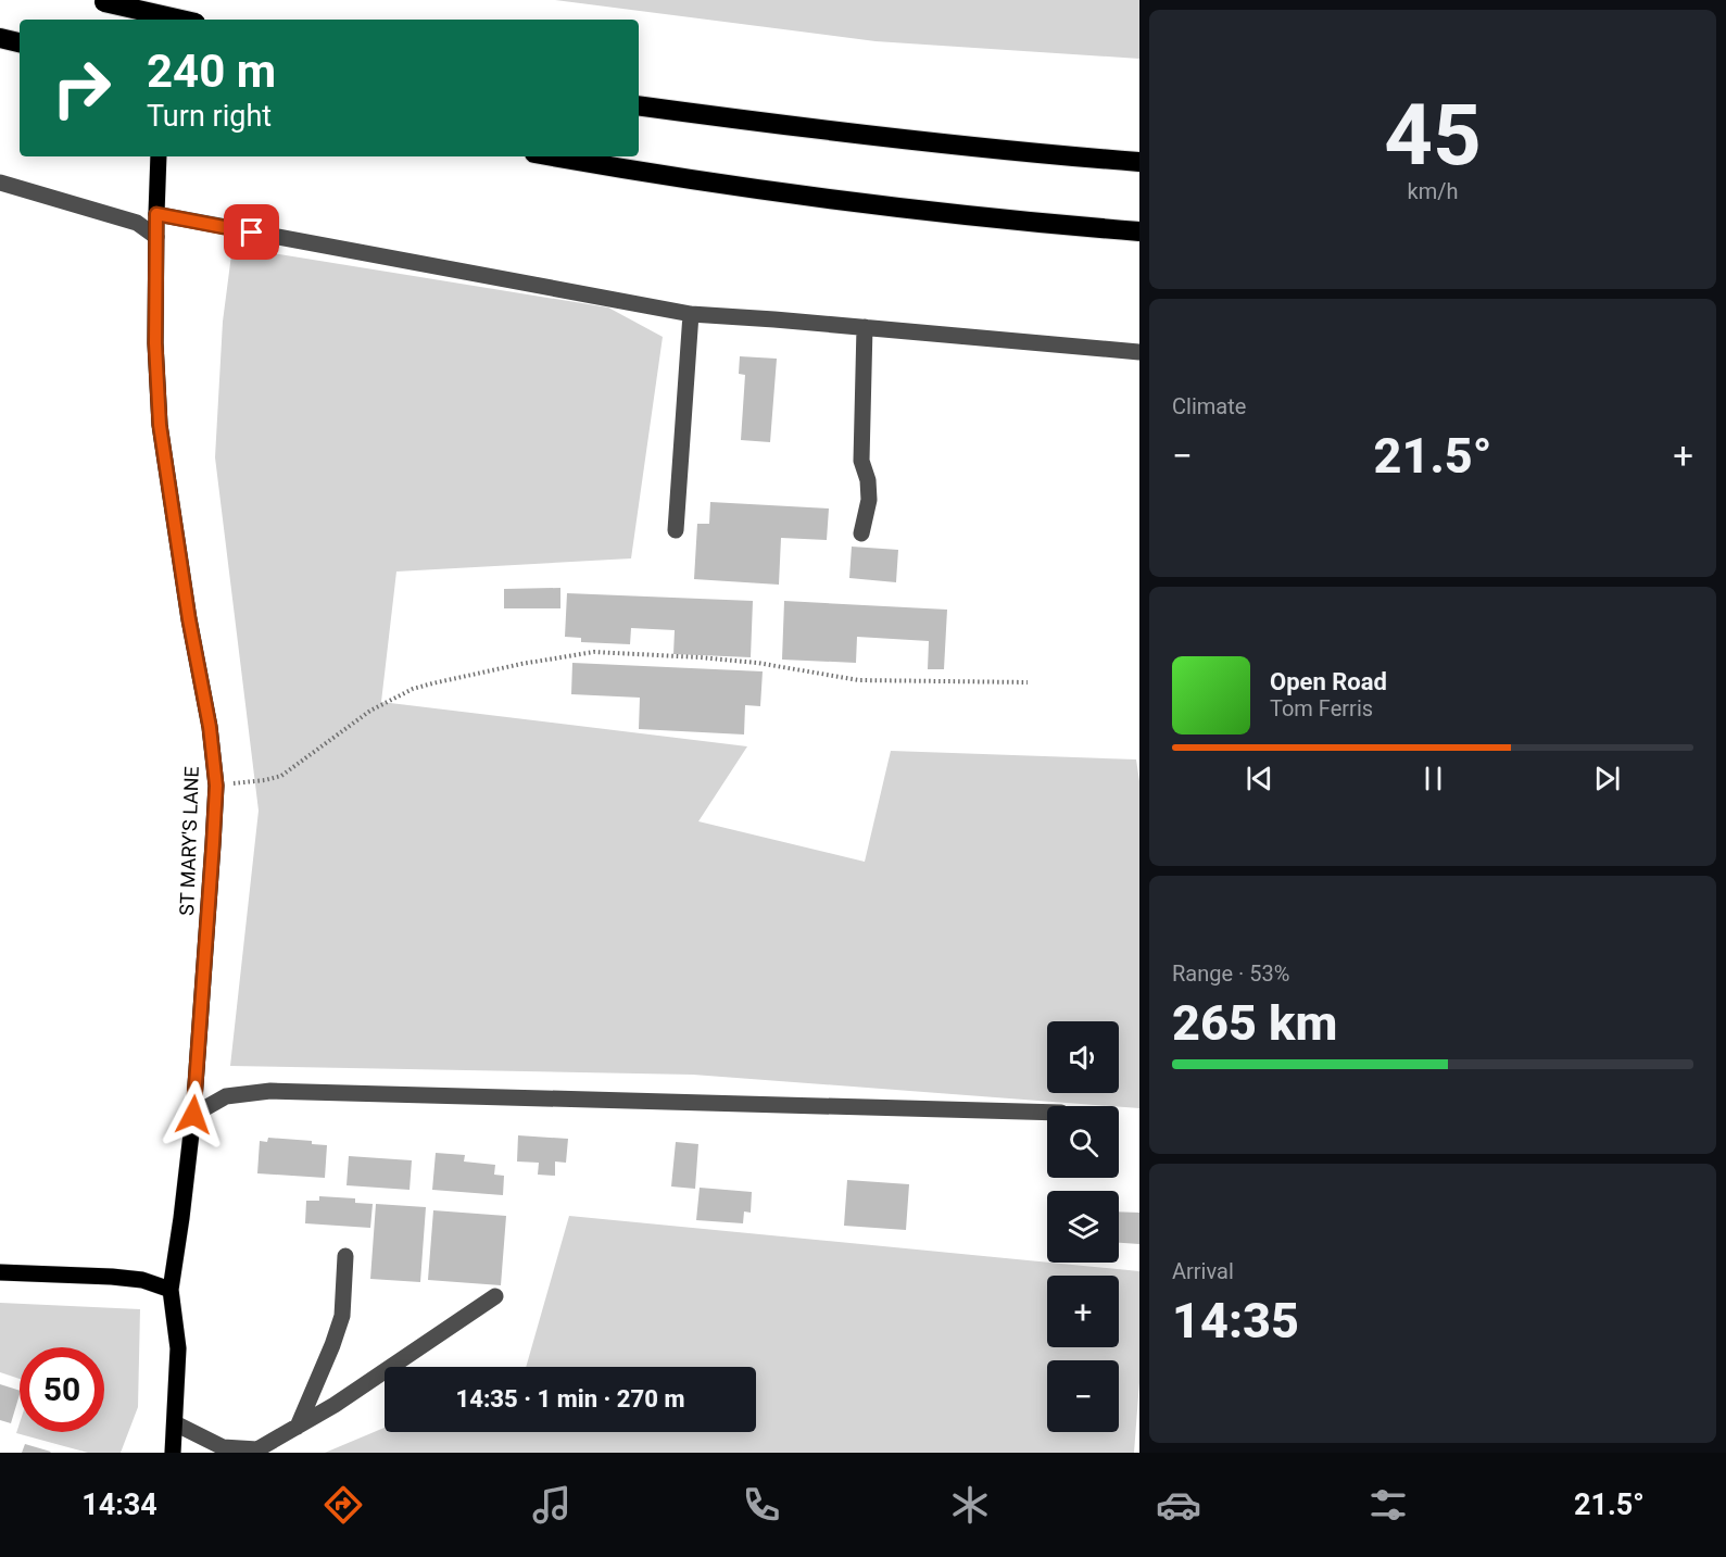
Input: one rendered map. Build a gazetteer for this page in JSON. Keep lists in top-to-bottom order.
{
  "streets": {
    "main road": ["ST MARY'S LANE"]
  },
  "page": {
    "tile": [
      ["45", "km/h"],
      "Climate",
      ["Range · 53%", "265 km"],
      ["Arrival", "14:35"]
    ],
    "turn": ["240 m", "Turn right"],
    "heat": ["−", "21.5°", "+"],
    "song": ["Open Road", "Tom Ferris"],
    "map_buttons": ["+", "−"],
    "limit": "50",
    "trip": "14:35 · 1 min · 270 m",
    "tabs": ["14:34", "21.5°"]
  }
}
